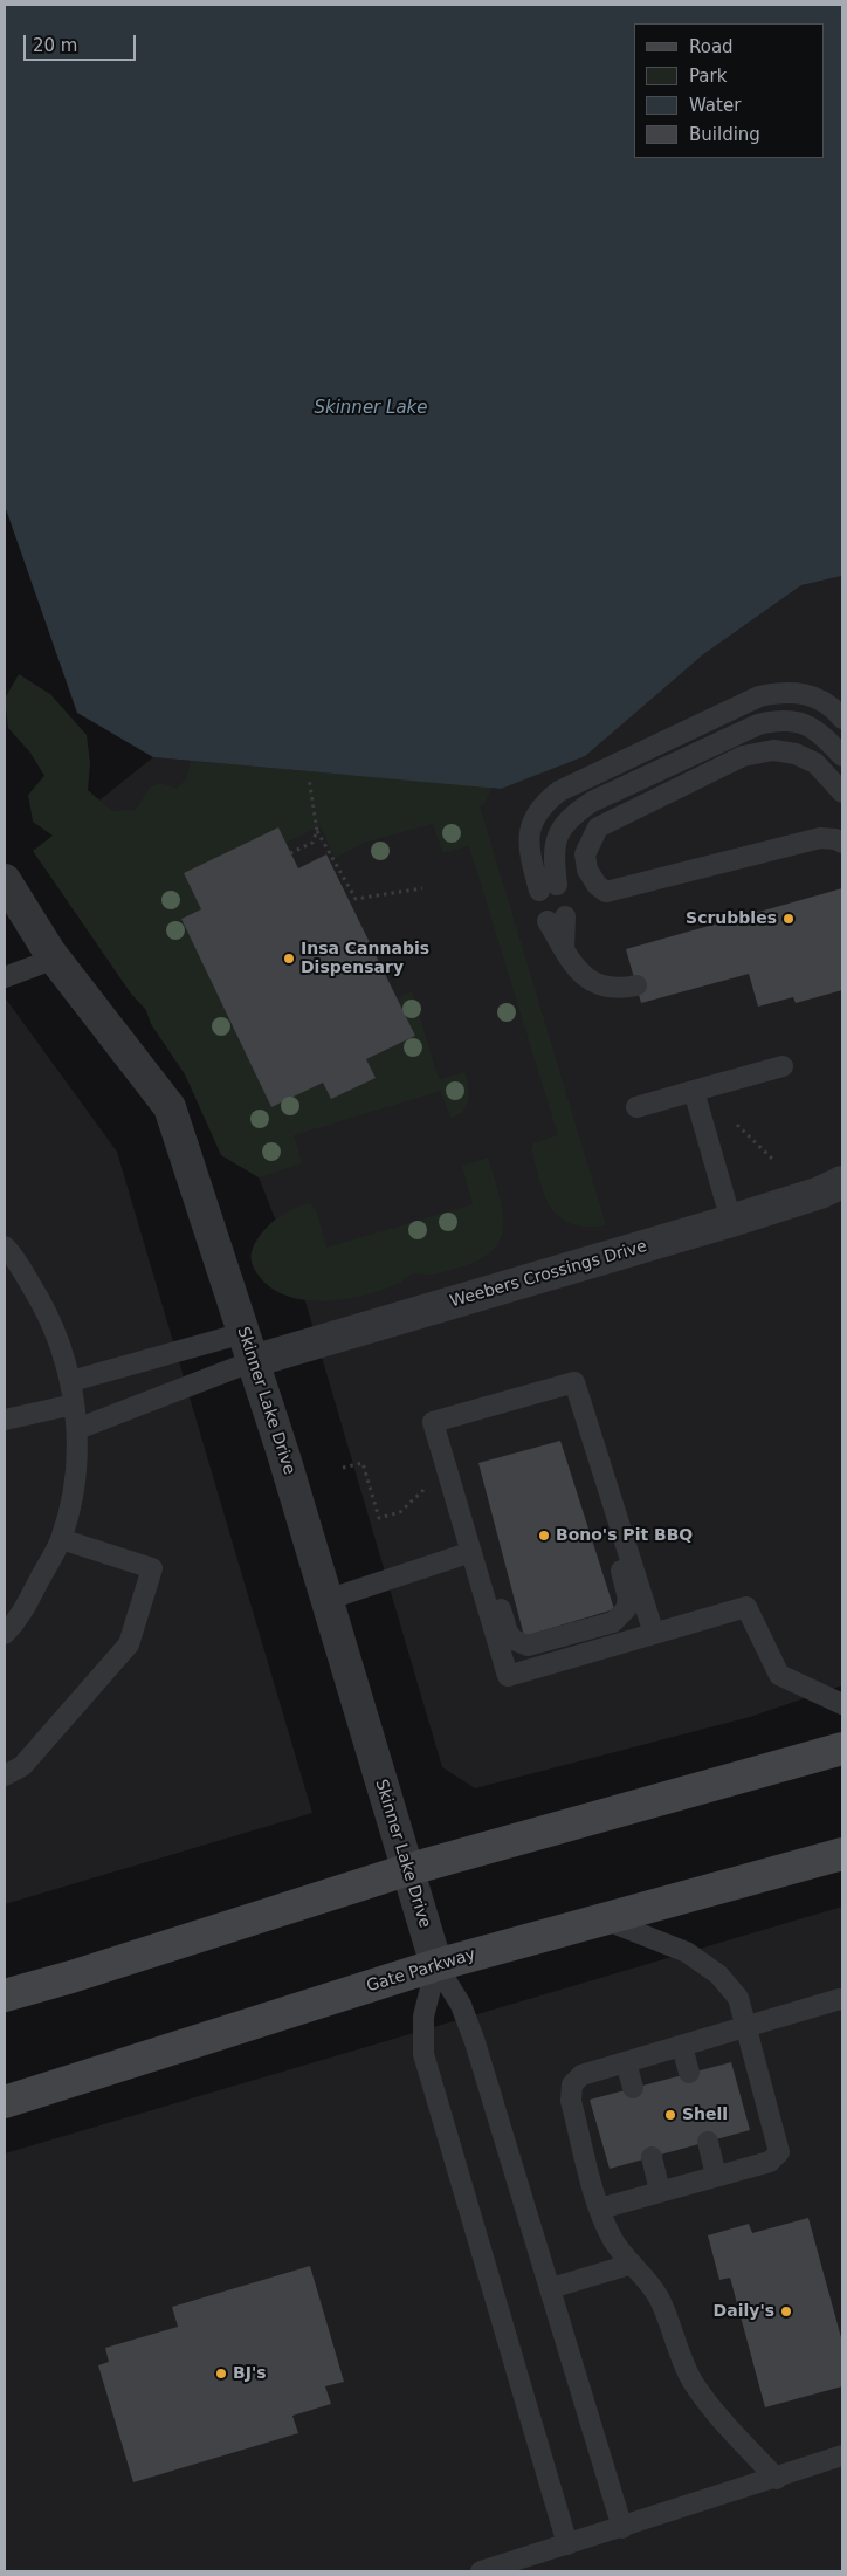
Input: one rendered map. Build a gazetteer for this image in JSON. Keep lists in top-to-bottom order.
{
  "streets": {
    "main road": ["Gate Parkway"],
    "street": ["Weebers Crossings Drive", "Skinner Lake Drive"]
  },
  "crossings": [
    ["Weebers Crossings Drive", "Skinner Lake Drive"],
    ["Skinner Lake Drive", "Gate Parkway"]
  ],
  "water": ["Skinner Lake"],
  "places": [
    "Scrubbles",
    "Insa Cannabis Dispensary",
    "Bono's Pit BBQ",
    "Shell",
    "Daily's",
    "BJ's"
  ],
  "legend": [
    "Road",
    "Park",
    "Water",
    "Building"
  ],
  "scale_bar": "20 m"
}
